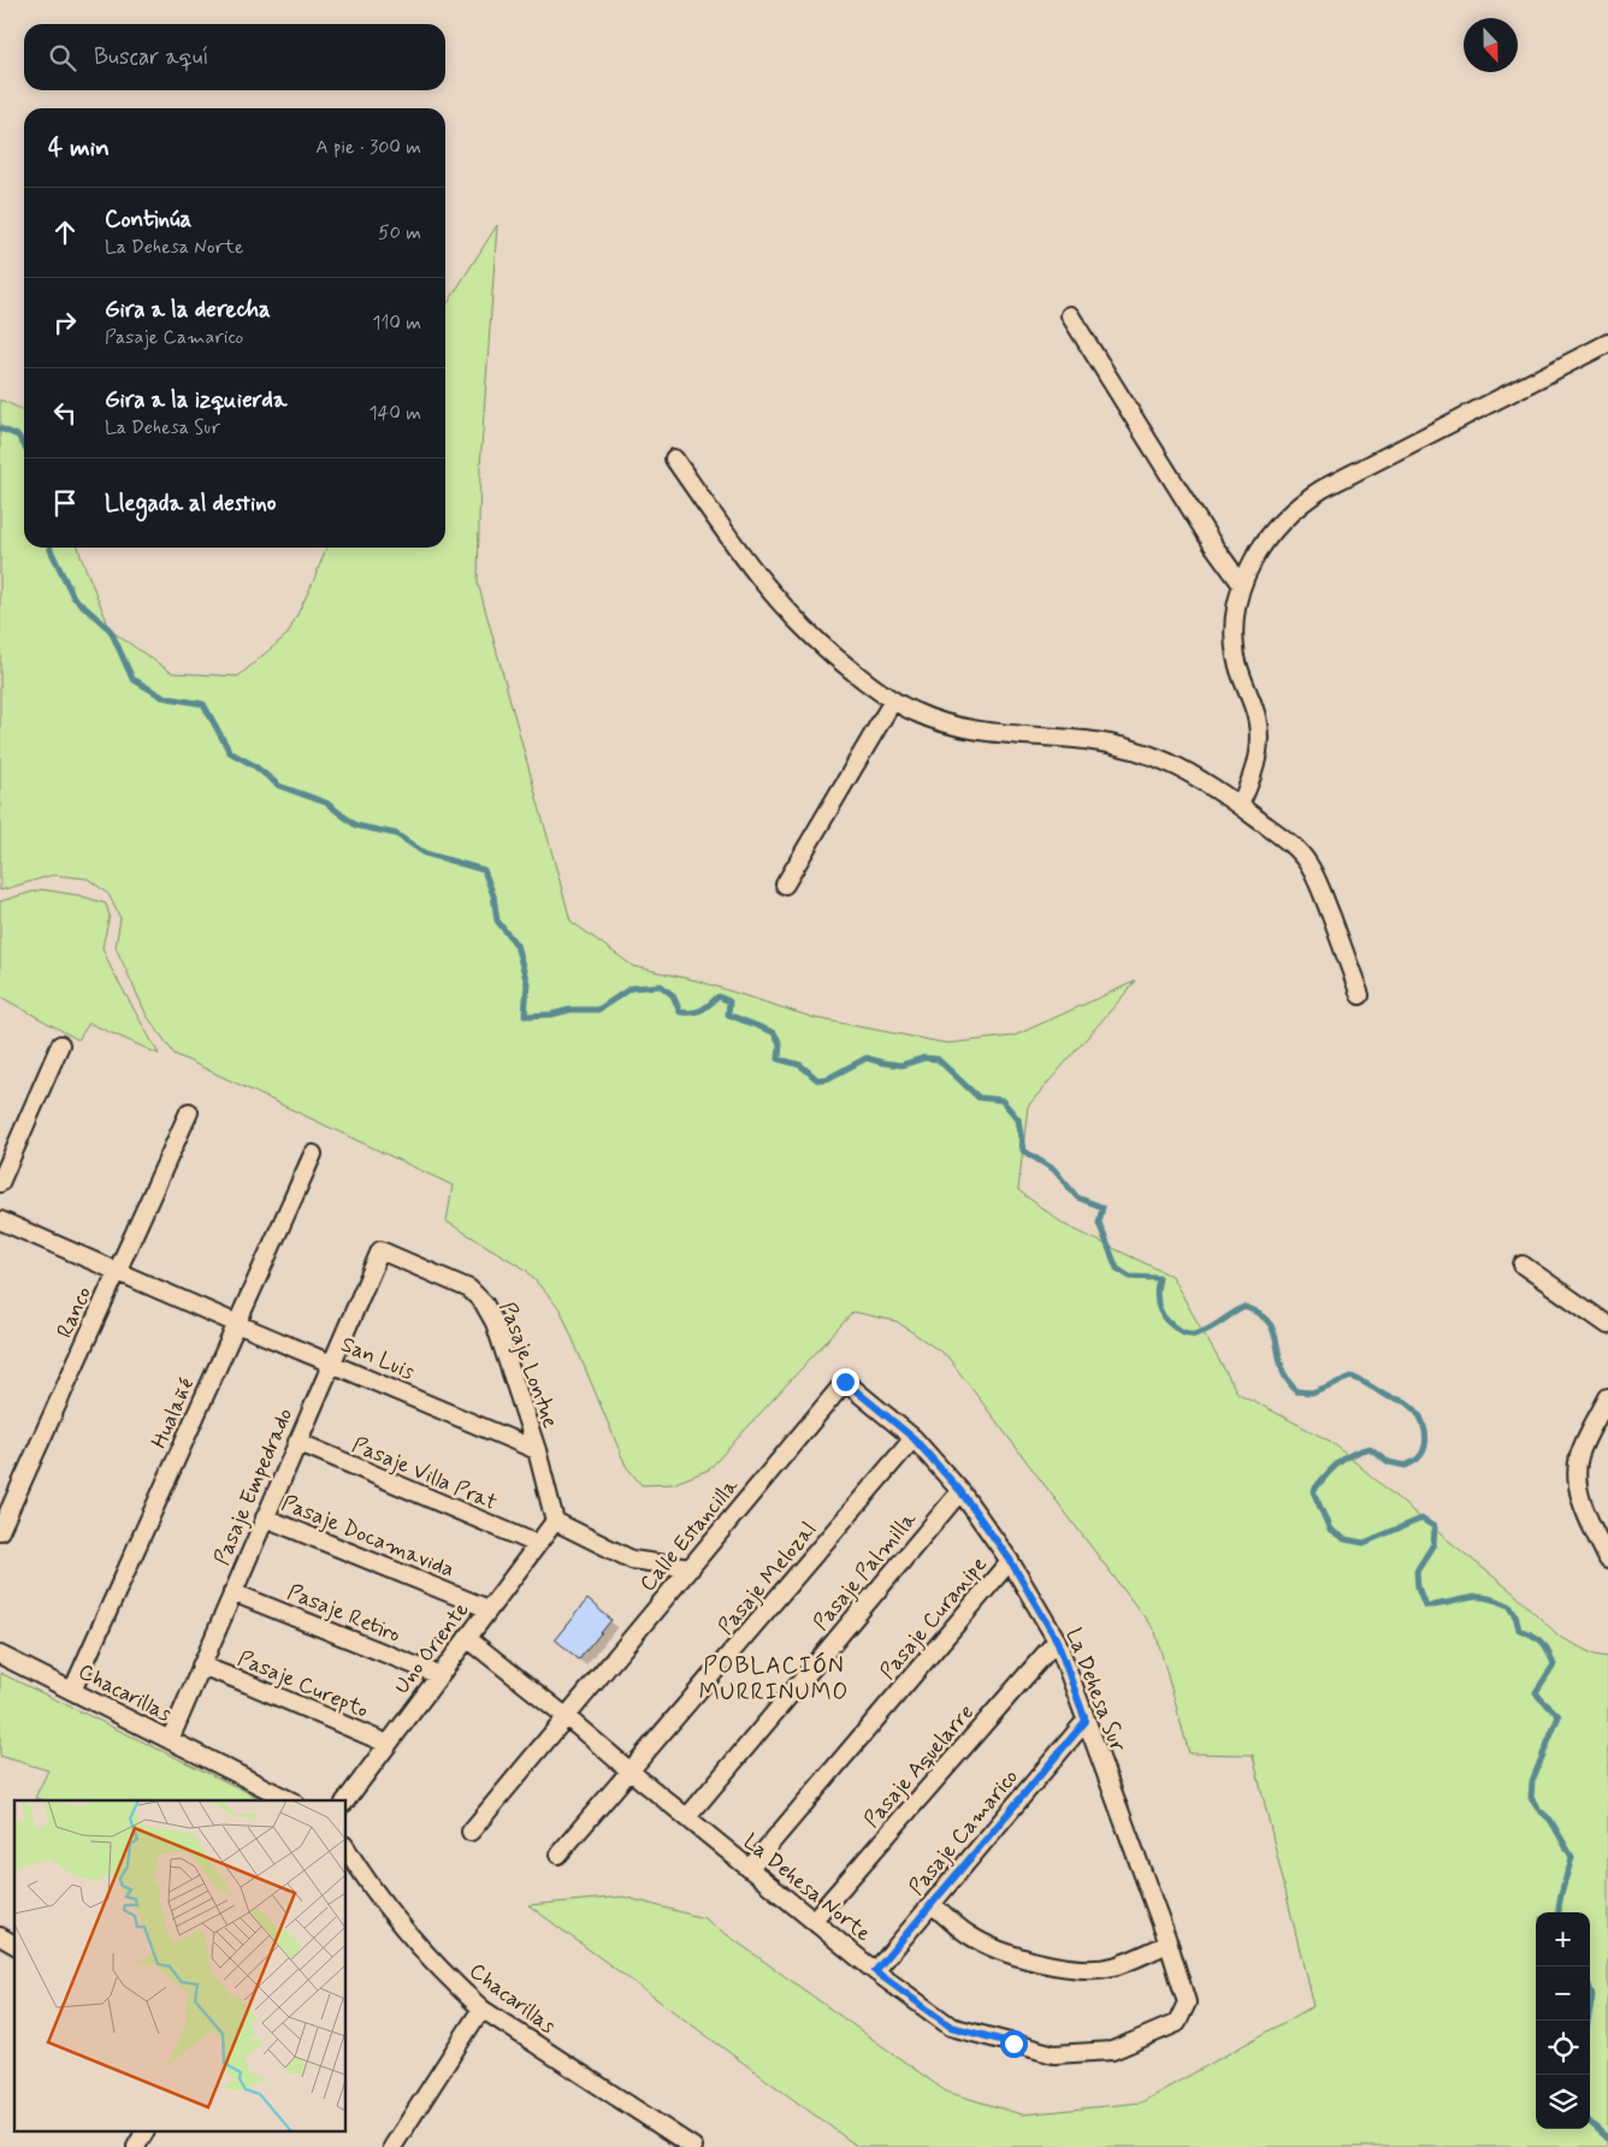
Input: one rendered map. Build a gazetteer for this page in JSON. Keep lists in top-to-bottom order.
{
  "streets": {
    "street": [
      "Ranco",
      "San Luis",
      "Pasaje Lontue",
      "Hualañé",
      "Pasaje Villa Prat",
      "Pasaje Empedrado",
      "Calle Estancilla",
      "Pasaje Docamavida",
      "Pasaje Palmilla",
      "Pasaje Melozal",
      "Pasaje Retiro",
      "Pasaje Curanipe",
      "Uno Oriente",
      "Pasaje Curepto",
      "La Dehesa Sur",
      "Chacarillas",
      "Pasaje Aquelarre",
      "Pasaje Camarico",
      "La Dehesa Norte"
    ]
  },
  "crossings": [
    ["Ranco", "San Luis"],
    ["San Luis", "Pasaje Lontue"],
    ["San Luis", "Hualañé"],
    ["San Luis", "Pasaje Empedrado"],
    ["Pasaje Lontue", "Pasaje Empedrado"],
    ["Hualañé", "Chacarillas"],
    ["Pasaje Villa Prat", "Pasaje Empedrado"],
    ["Pasaje Villa Prat", "Uno Oriente"],
    ["Pasaje Empedrado", "Pasaje Docamavida"],
    ["Pasaje Empedrado", "Pasaje Retiro"],
    ["Pasaje Empedrado", "Pasaje Curepto"],
    ["Pasaje Empedrado", "Chacarillas"],
    ["Calle Estancilla", "La Dehesa Sur"],
    ["Calle Estancilla", "La Dehesa Norte"],
    ["Pasaje Docamavida", "Uno Oriente"],
    ["Pasaje Palmilla", "La Dehesa Sur"],
    ["Pasaje Palmilla", "La Dehesa Norte"],
    ["Pasaje Melozal", "La Dehesa Sur"],
    ["Pasaje Melozal", "La Dehesa Norte"],
    ["Pasaje Retiro", "Uno Oriente"],
    ["Pasaje Curanipe", "La Dehesa Sur"],
    ["Pasaje Curanipe", "La Dehesa Norte"],
    ["Uno Oriente", "Pasaje Curepto"],
    ["Uno Oriente", "La Dehesa Norte"],
    ["La Dehesa Sur", "Pasaje Aquelarre"],
    ["La Dehesa Sur", "Pasaje Camarico"],
    ["La Dehesa Sur", "La Dehesa Norte"],
    ["Pasaje Aquelarre", "La Dehesa Norte"],
    ["Pasaje Camarico", "La Dehesa Norte"]
  ],
  "districts": ["POBLACIÓN MURRINUMO"],
  "north": "bottom",
  "page": {
    "search": "Buscar aquí",
    "heading": ["4 min", "A pie · 300 m"],
    "list": [
      ["Continúa", "La Dehesa Norte", "50 m"],
      ["Gira a la derecha", "Pasaje Camarico", "110 m"],
      ["Gira a la izquierda", "La Dehesa Sur", "140 m"],
      "Llegada al destino"
    ],
    "map_buttons": ["+", "−"]
  }
}
